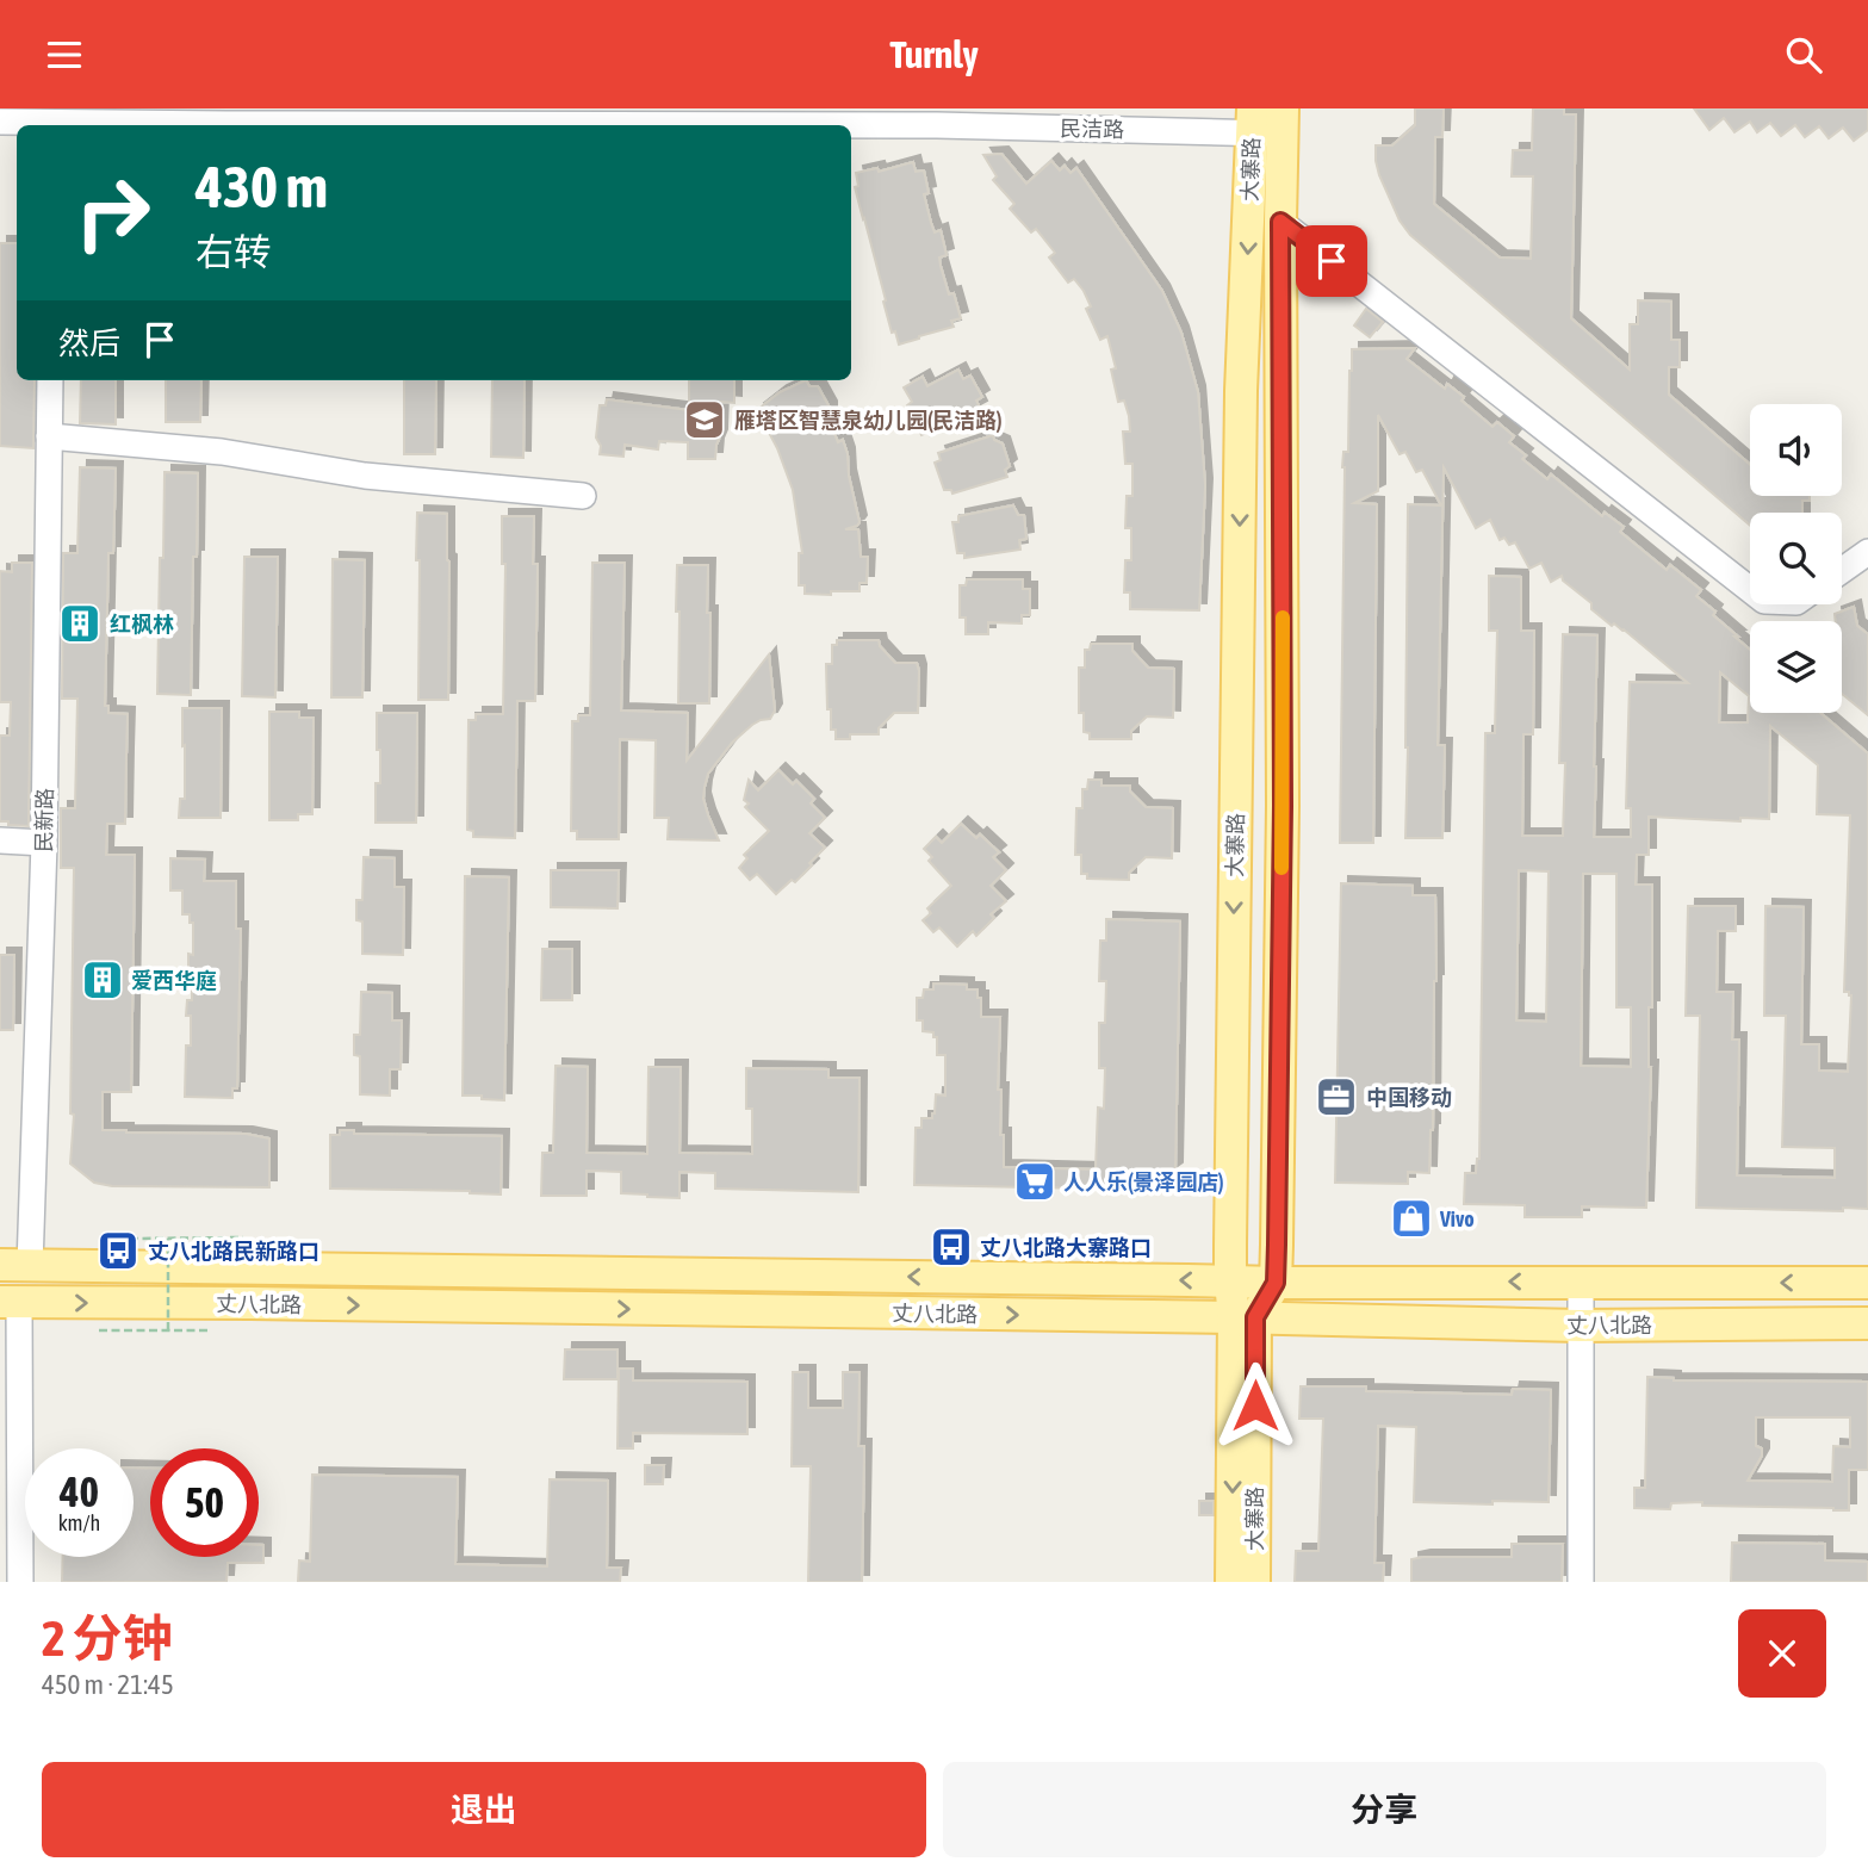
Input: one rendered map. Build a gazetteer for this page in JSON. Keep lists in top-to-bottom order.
{
  "streets": {
    "main road": ["大寨路", "丈八北路"],
    "street": ["民洁路", "民新路"]
  },
  "crossings": [
    ["民洁路", "大寨路"],
    ["大寨路", "丈八北路"],
    ["民新路", "丈八北路"]
  ],
  "places": {
    "school or university": ["雁塔区智慧泉幼儿园(民洁路)"],
    "building": ["红枫林", "爱西华庭"],
    "office": ["中国移动"],
    "supermarket": ["人人乐(景泽园店)"],
    "shop": ["Vivo"],
    "bus stop": ["丈八北路大寨路口", "丈八北路民新路口"]
  },
  "page": {
    "header": "Turnly",
    "turn": ["430 m", "右转"],
    "then": "然后",
    "speed": "40 km/h",
    "limit": "50",
    "heading": ["2 分钟", "450 m · 21:45"],
    "buttons": ["退出", "分享"]
  }
}
